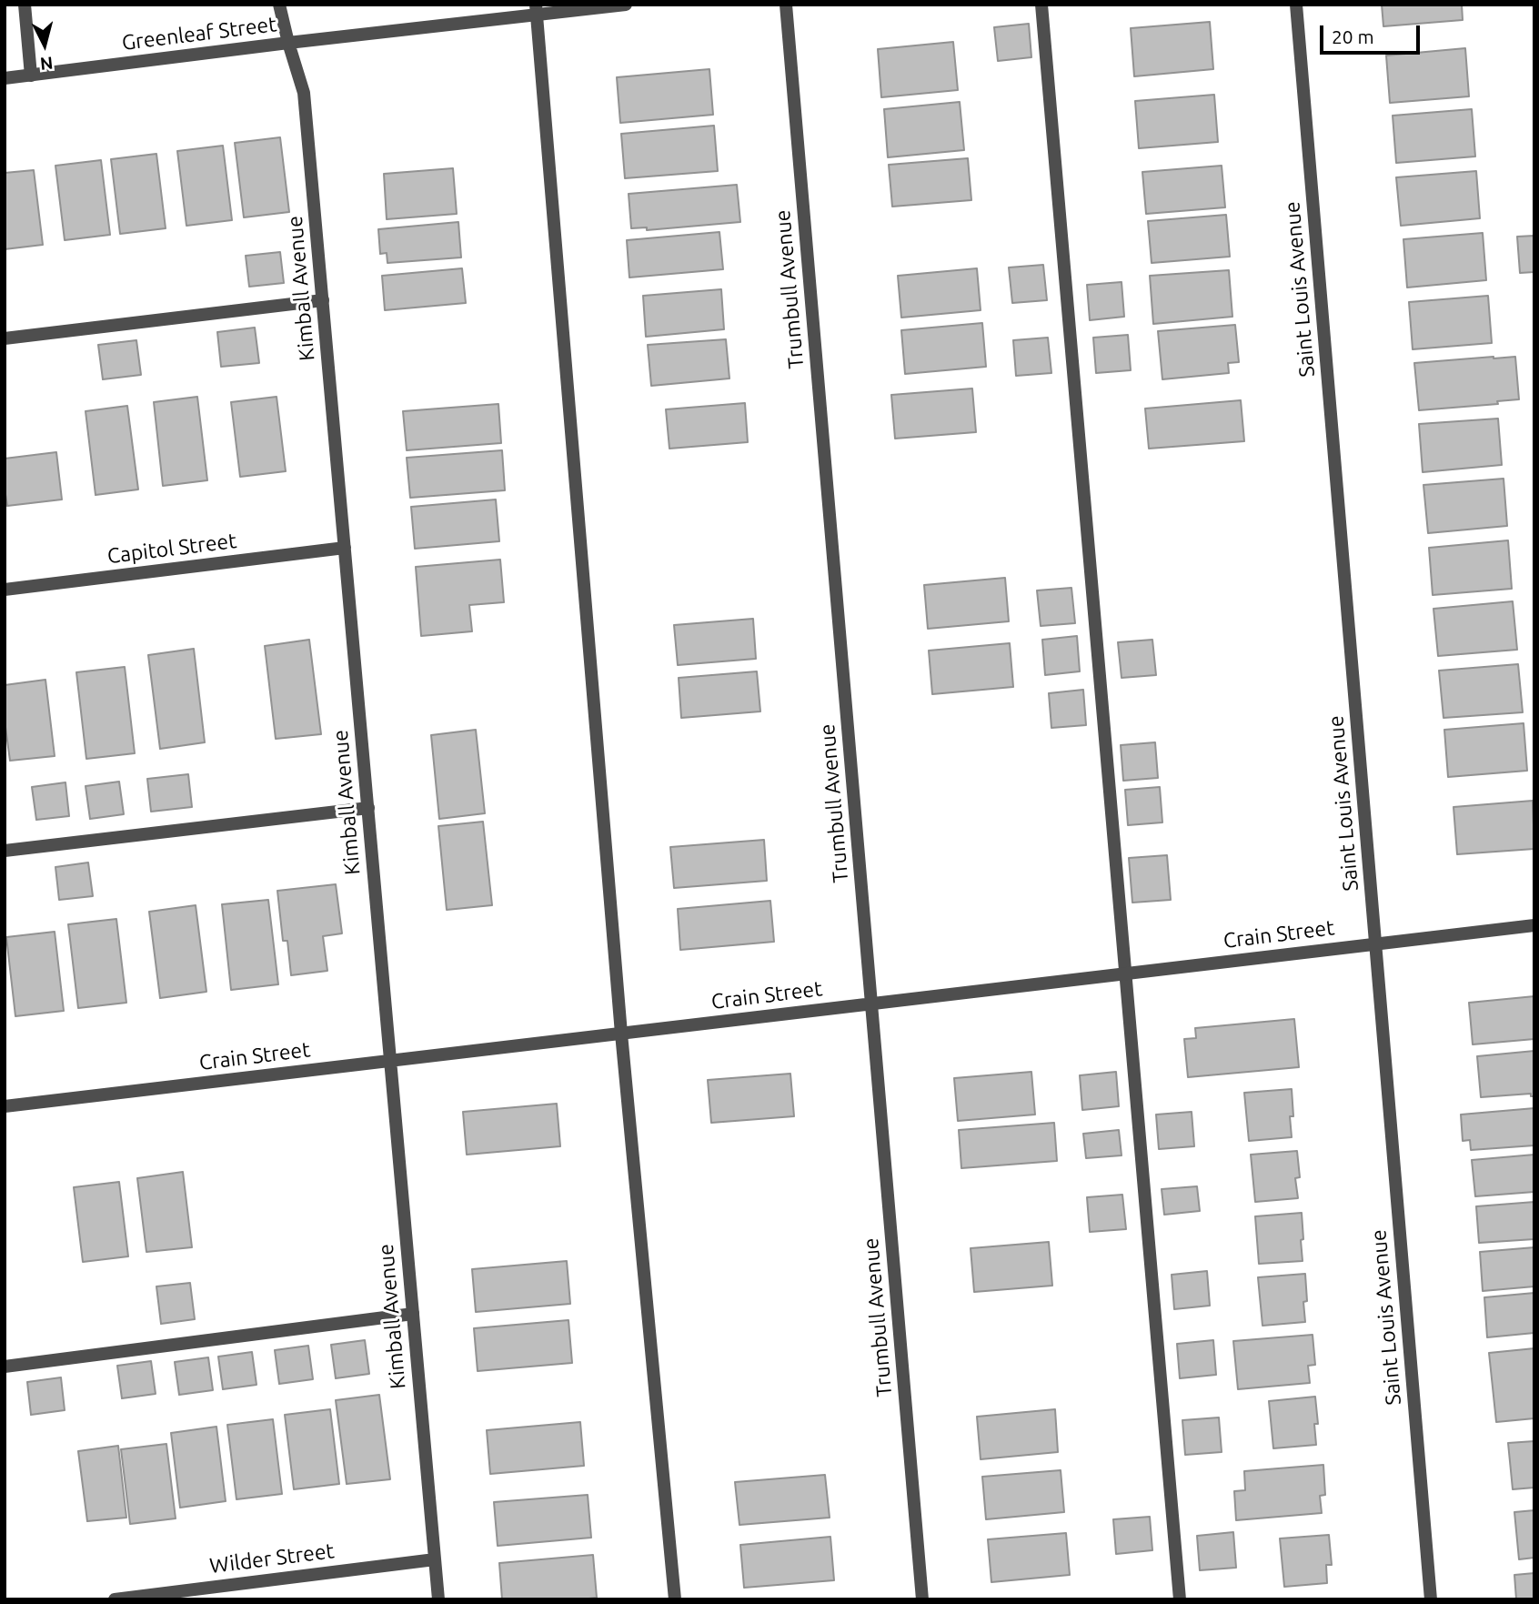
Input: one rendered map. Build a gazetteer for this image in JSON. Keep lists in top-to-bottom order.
{
  "streets": {
    "street": [
      "Greenleaf Street",
      "Kimball Avenue",
      "Trumbull Avenue",
      "Saint Louis Avenue",
      "Capitol Street",
      "Crain Street",
      "Wilder Street"
    ]
  },
  "crossings": [
    ["Greenleaf Street", "Kimball Avenue"],
    ["Kimball Avenue", "Capitol Street"],
    ["Kimball Avenue", "Crain Street"],
    ["Kimball Avenue", "Wilder Street"],
    ["Trumbull Avenue", "Crain Street"],
    ["Saint Louis Avenue", "Crain Street"]
  ],
  "scale_bar": "20 m",
  "north": "bottom"
}
